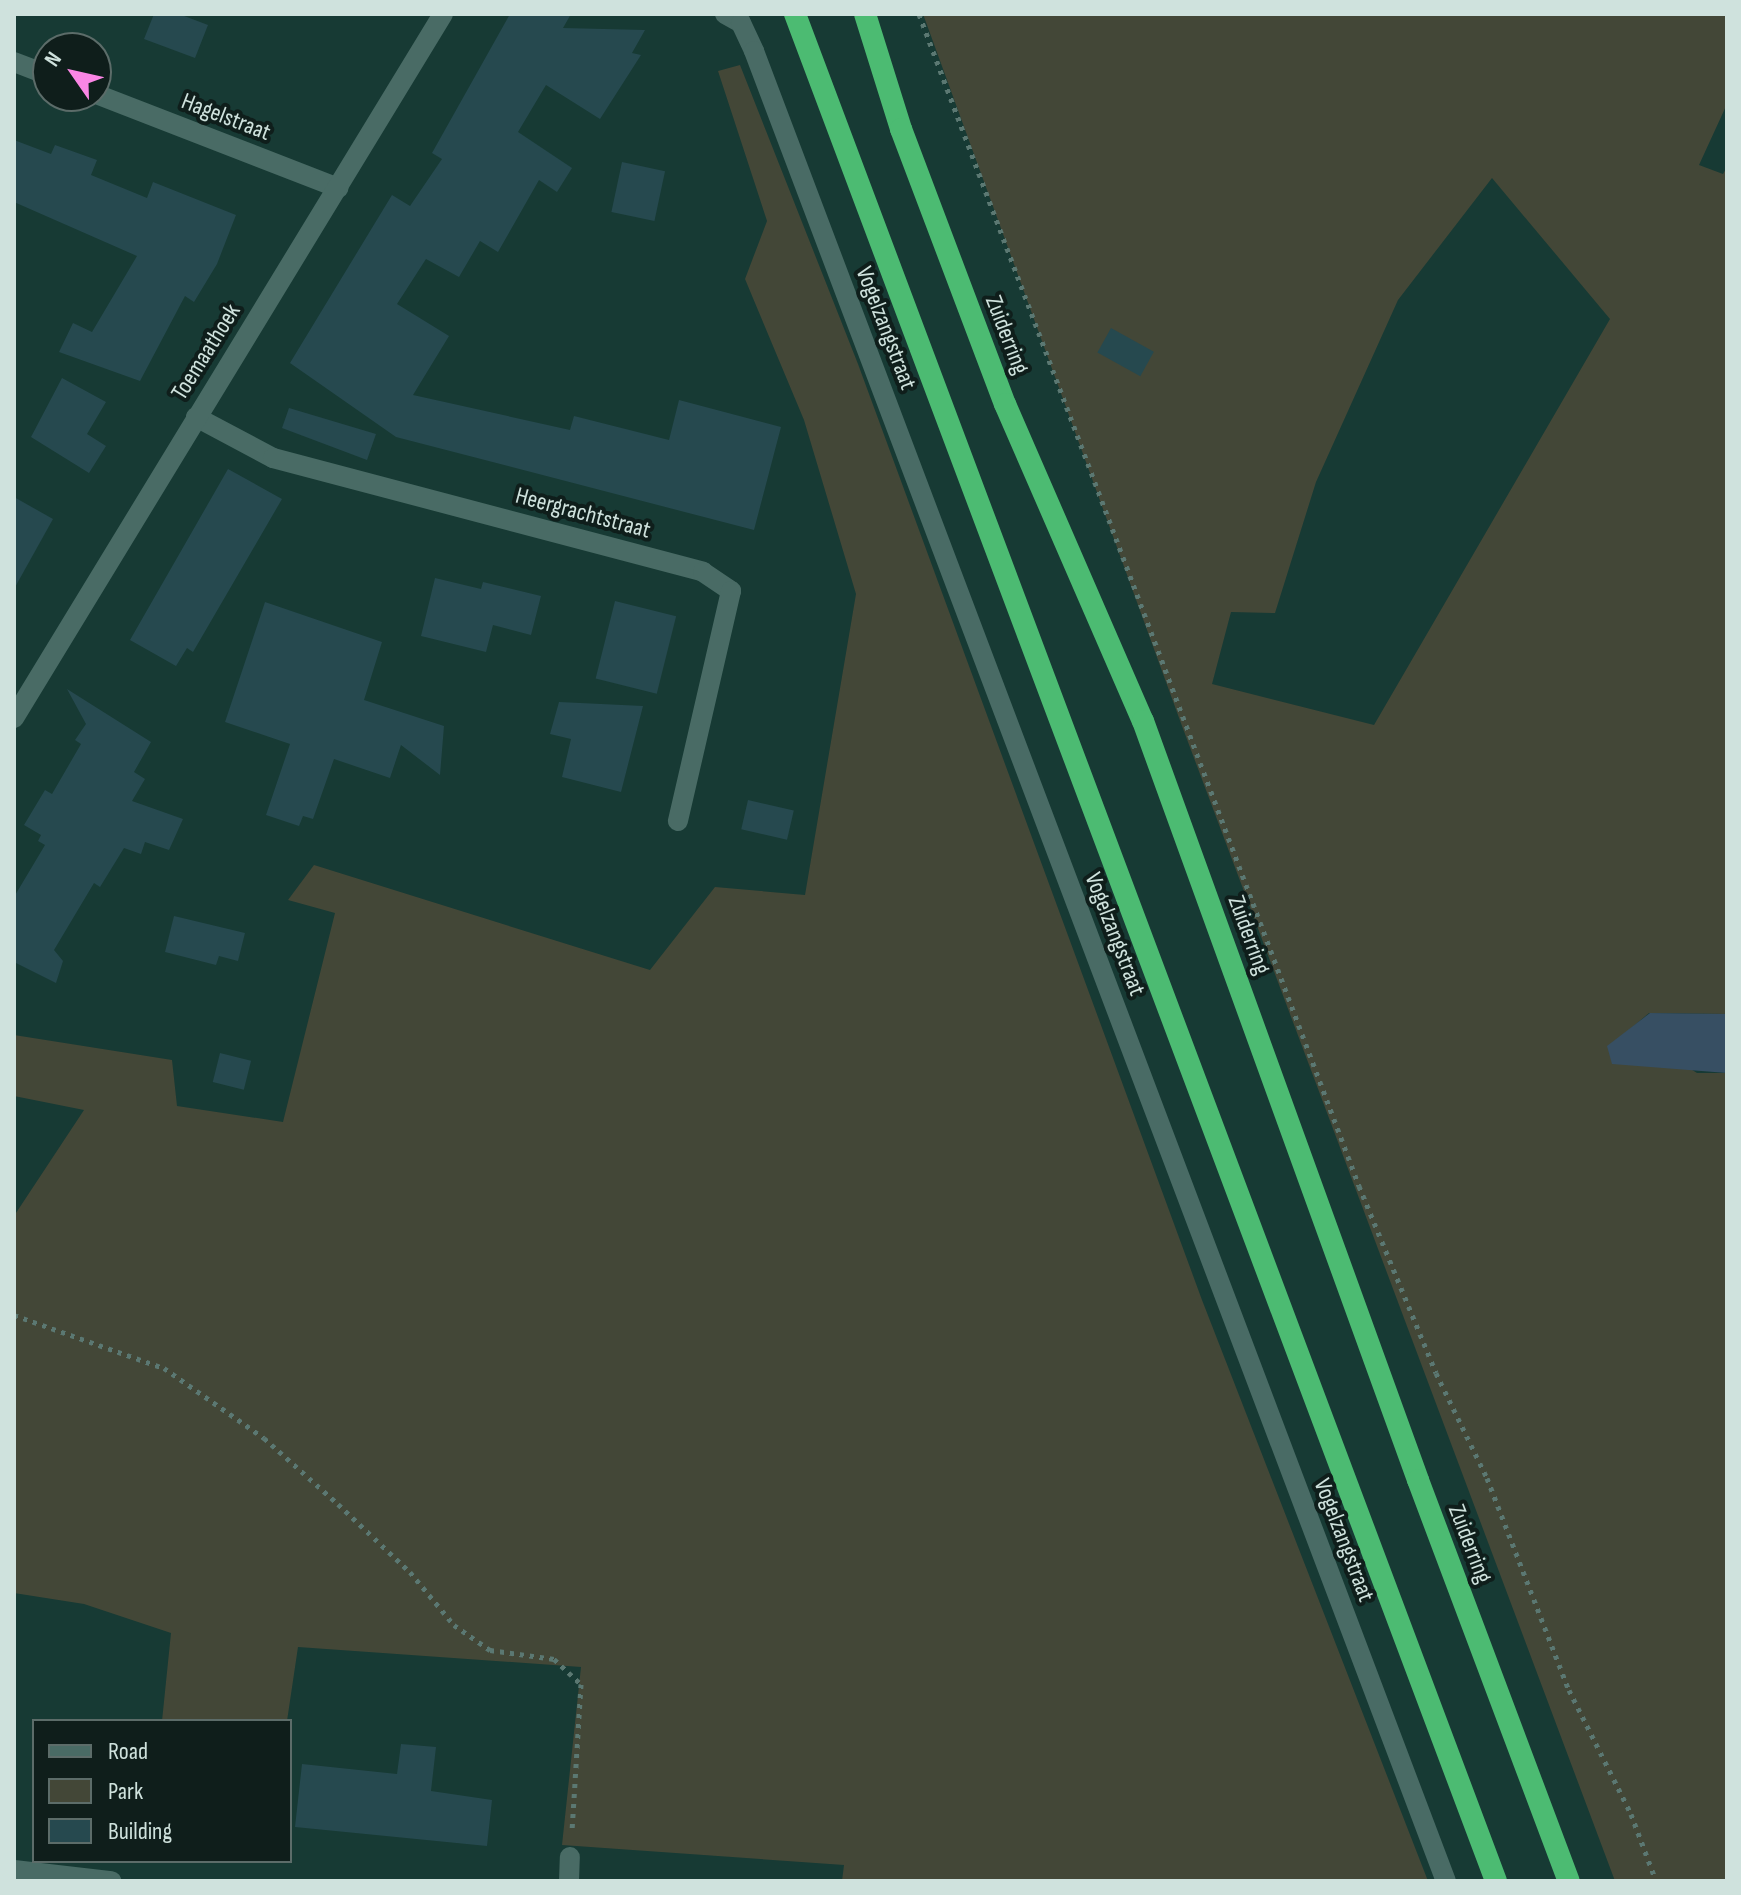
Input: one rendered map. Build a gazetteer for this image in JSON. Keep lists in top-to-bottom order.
{
  "streets": {
    "highway": ["Zuiderring"],
    "street": [
      "Hagelstraat",
      "Vogelzangstraat",
      "Toemaathoek",
      "Heergrachtstraat"
    ]
  },
  "crossings": [
    ["Hagelstraat", "Toemaathoek"],
    ["Toemaathoek", "Heergrachtstraat"]
  ],
  "legend": ["Road", "Park", "Building"],
  "north": "top left"
}
